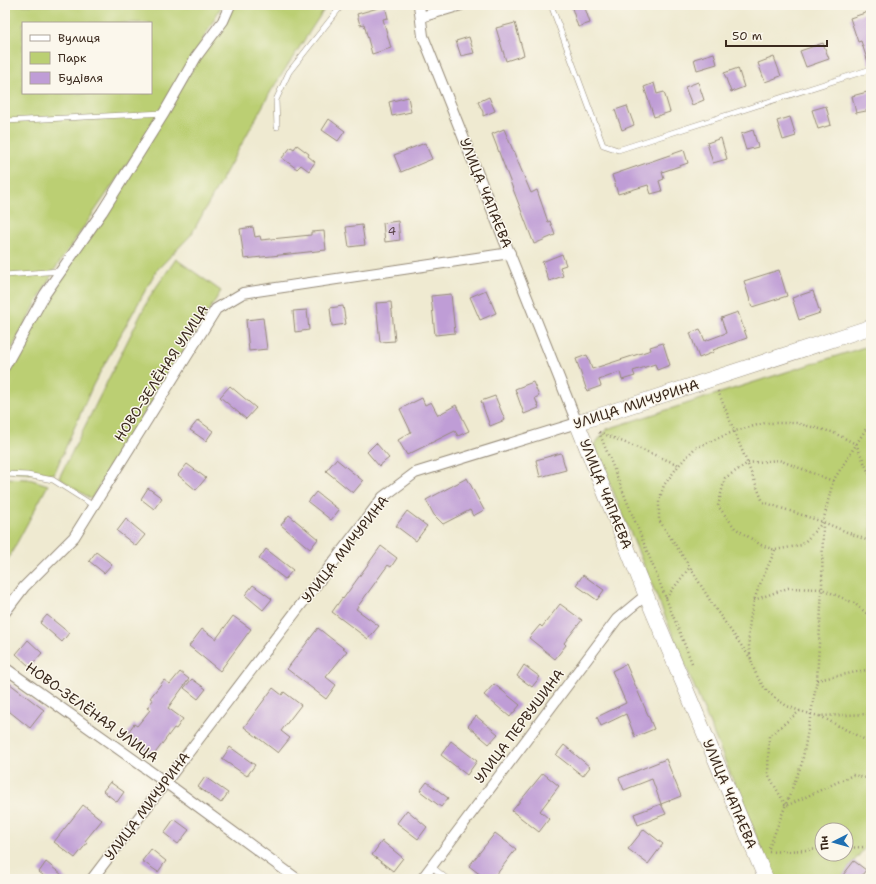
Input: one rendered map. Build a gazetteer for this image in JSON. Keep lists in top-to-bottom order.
{
  "streets": {
    "main road": ["УЛИЦА ЧАПАЕВА", "УЛИЦА МИЧУРИНА"],
    "street": ["НОВО-ЗЕЛЁНАЯ УЛИЦА", "УЛИЦА ПЕРВУШИНА"]
  },
  "crossings": [
    ["УЛИЦА ЧАПАЕВА", "НОВО-ЗЕЛЁНАЯ УЛИЦА"],
    ["УЛИЦА ЧАПАЕВА", "УЛИЦА МИЧУРИНА"],
    ["УЛИЦА ЧАПАЕВА", "УЛИЦА ПЕРВУШИНА"],
    ["НОВО-ЗЕЛЁНАЯ УЛИЦА", "УЛИЦА МИЧУРИНА"]
  ],
  "house_numbers": ["4"],
  "legend": ["Вулиця", "Парк", "Будівля"],
  "scale_bar": "50 m",
  "north": "left"
}
